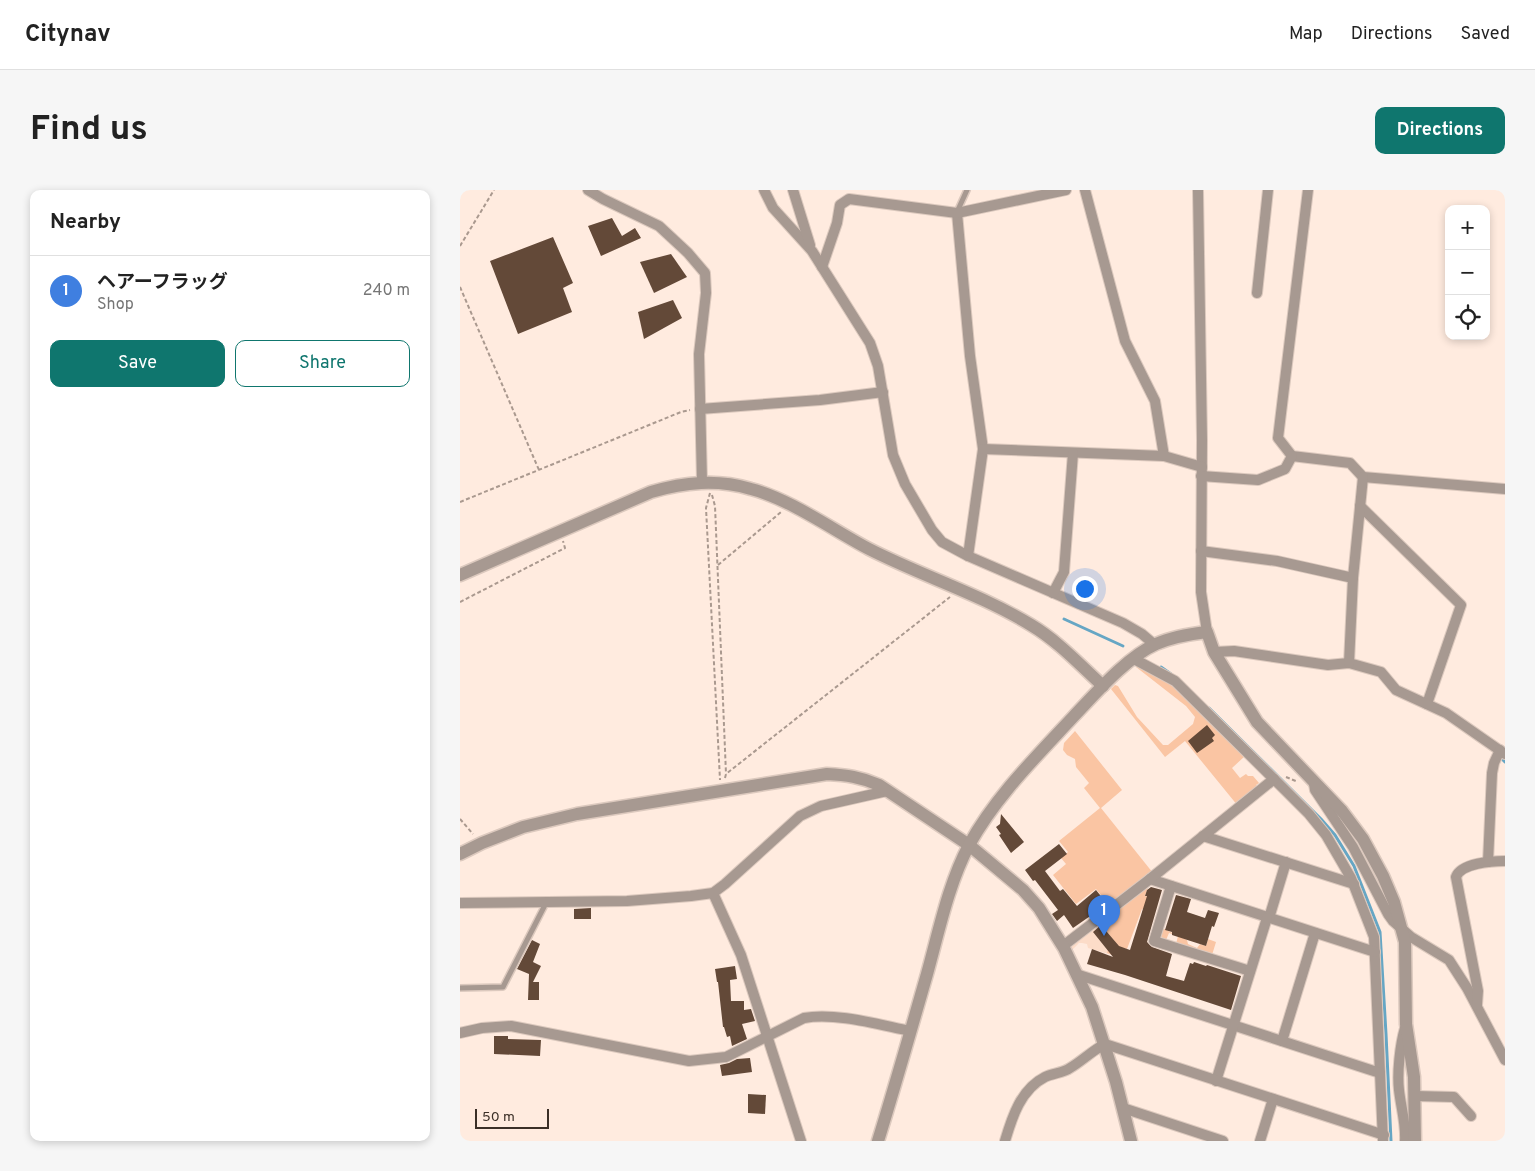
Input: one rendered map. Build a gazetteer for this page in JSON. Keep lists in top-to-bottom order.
{
  "scale_bar": "50 m",
  "page": {
    "header": "Citynav",
    "nav": ["Map", "Directions", "Saved"],
    "buttons": [
      "Directions",
      ["Save", "Share"]
    ],
    "title": "Find us",
    "heading": "Nearby",
    "map_buttons": ["+", "−"],
    "list": [
      {
        "mark": "1",
        "name": "ヘアーフラッグ",
        "note": "Shop",
        "value": "240 m"
      }
    ],
    "pins": "1",
    "scale": "50 m"
  }
}
